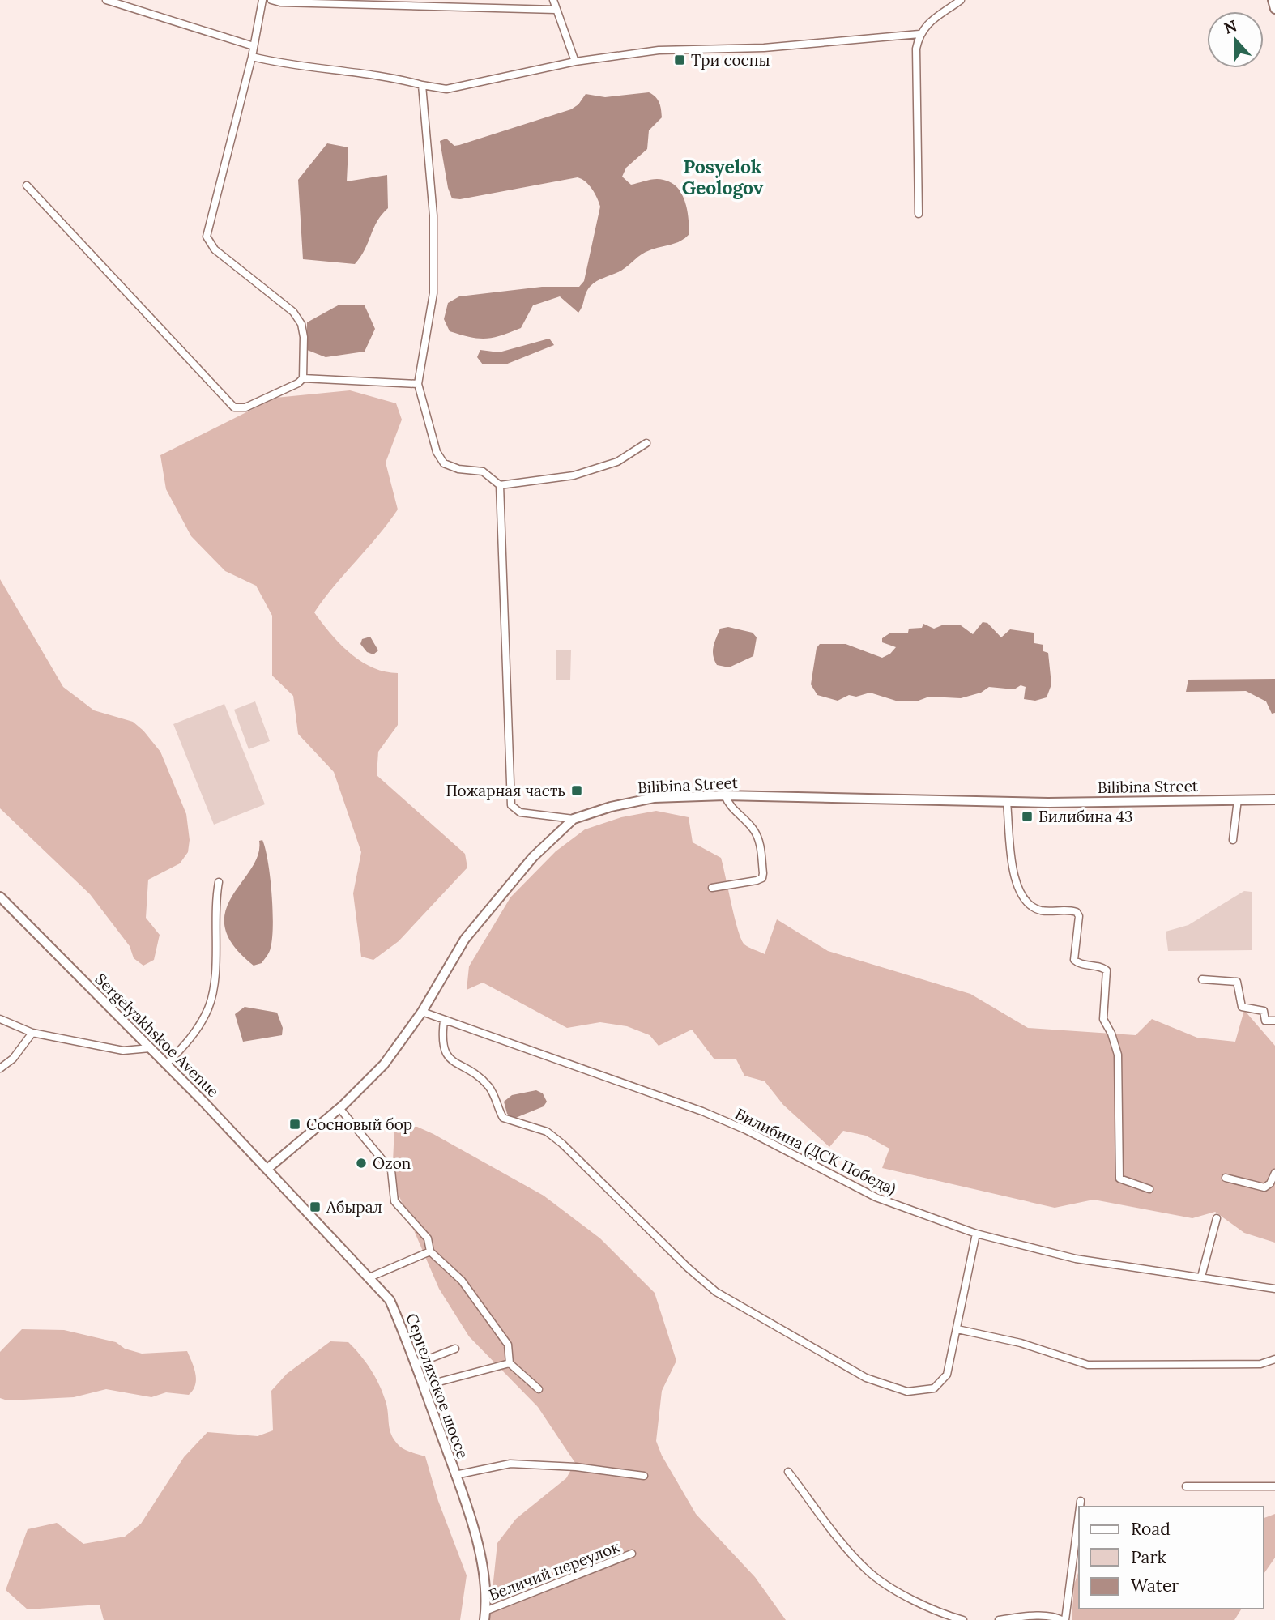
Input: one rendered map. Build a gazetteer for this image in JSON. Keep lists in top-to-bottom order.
{
  "streets": {
    "main road": ["Bilibina Street", "Sergelyakhskoe Avenue", "Сергеляхское шоссе"],
    "street": ["Билибина (ДСК Победа)", "Беличий переулок"]
  },
  "crossings": [
    ["Bilibina Street", "Sergelyakhskoe Avenue"],
    ["Bilibina Street", "Билибина (ДСК Победа)"],
    ["Sergelyakhskoe Avenue", "Сергеляхское шоссе"],
    ["Сергеляхское шоссе", "Беличий переулок"]
  ],
  "districts": ["Posyelok Geologov"],
  "places": {
    "transit": [
      "Три сосны",
      "Пожарная часть",
      "Билибина 43",
      "Сосновый бор",
      "Абырал"
    ],
    "other": ["Ozon"]
  },
  "legend": ["Road", "Park", "Water"],
  "north": "top"
}
